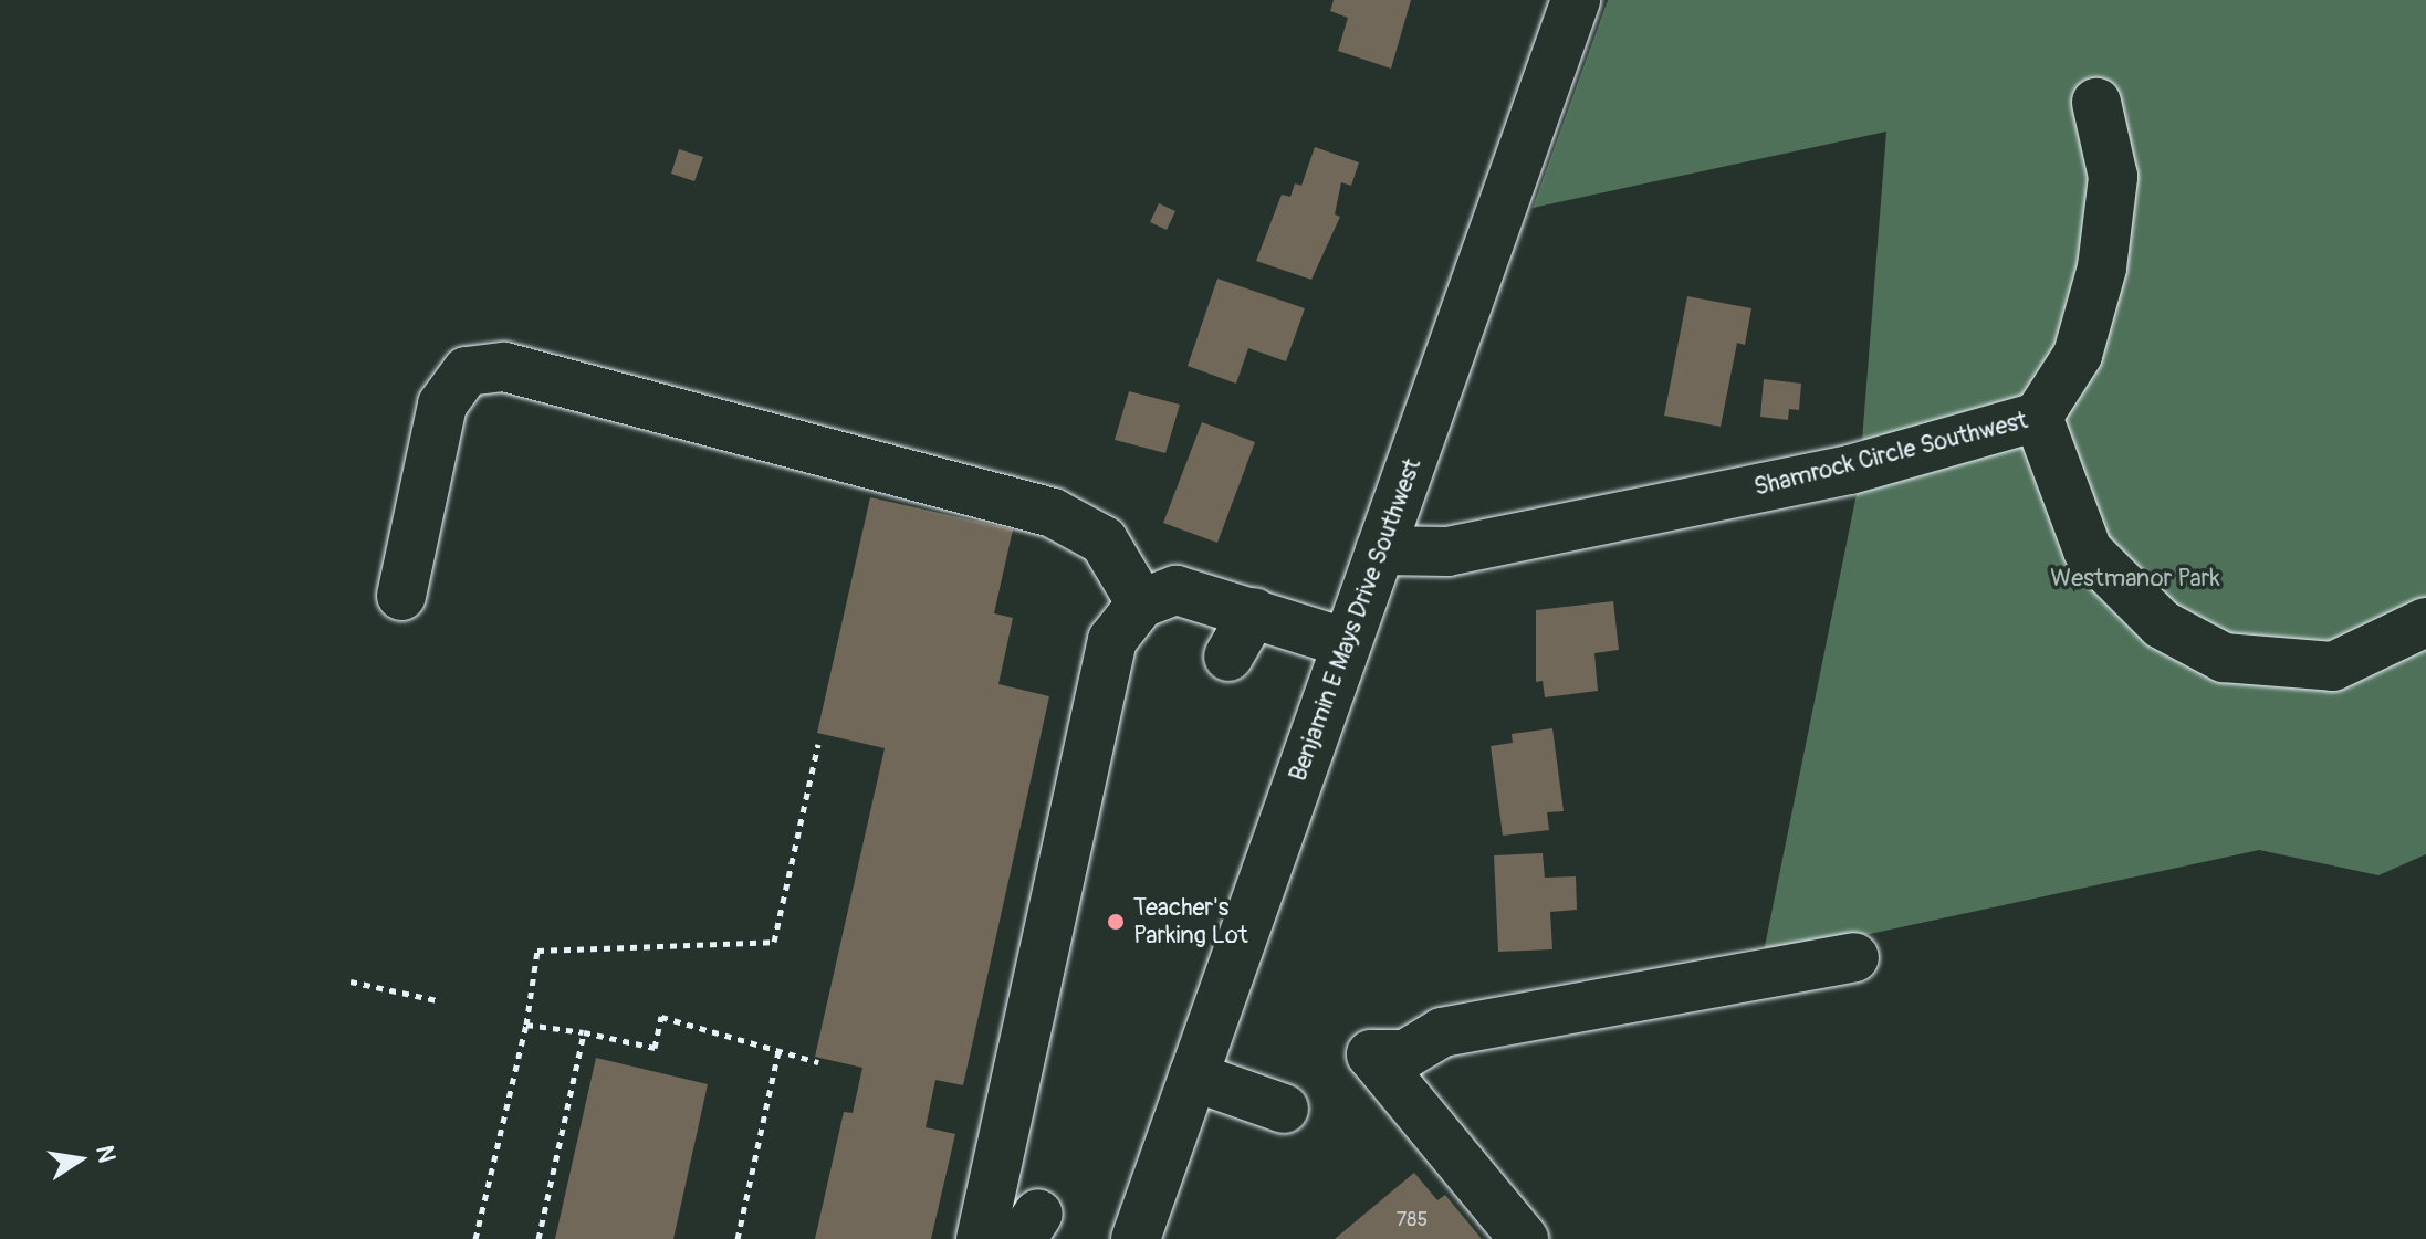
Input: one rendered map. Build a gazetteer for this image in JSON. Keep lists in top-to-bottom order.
{
  "streets": {
    "street": ["Shamrock Circle Southwest", "Benjamin E Mays Drive Southwest"]
  },
  "crossings": [
    ["Shamrock Circle Southwest", "Benjamin E Mays Drive Southwest"]
  ],
  "parks": ["Westmanor Park"],
  "places": ["Teacher's Parking Lot"],
  "house_numbers": ["785"],
  "north": "right"
}
